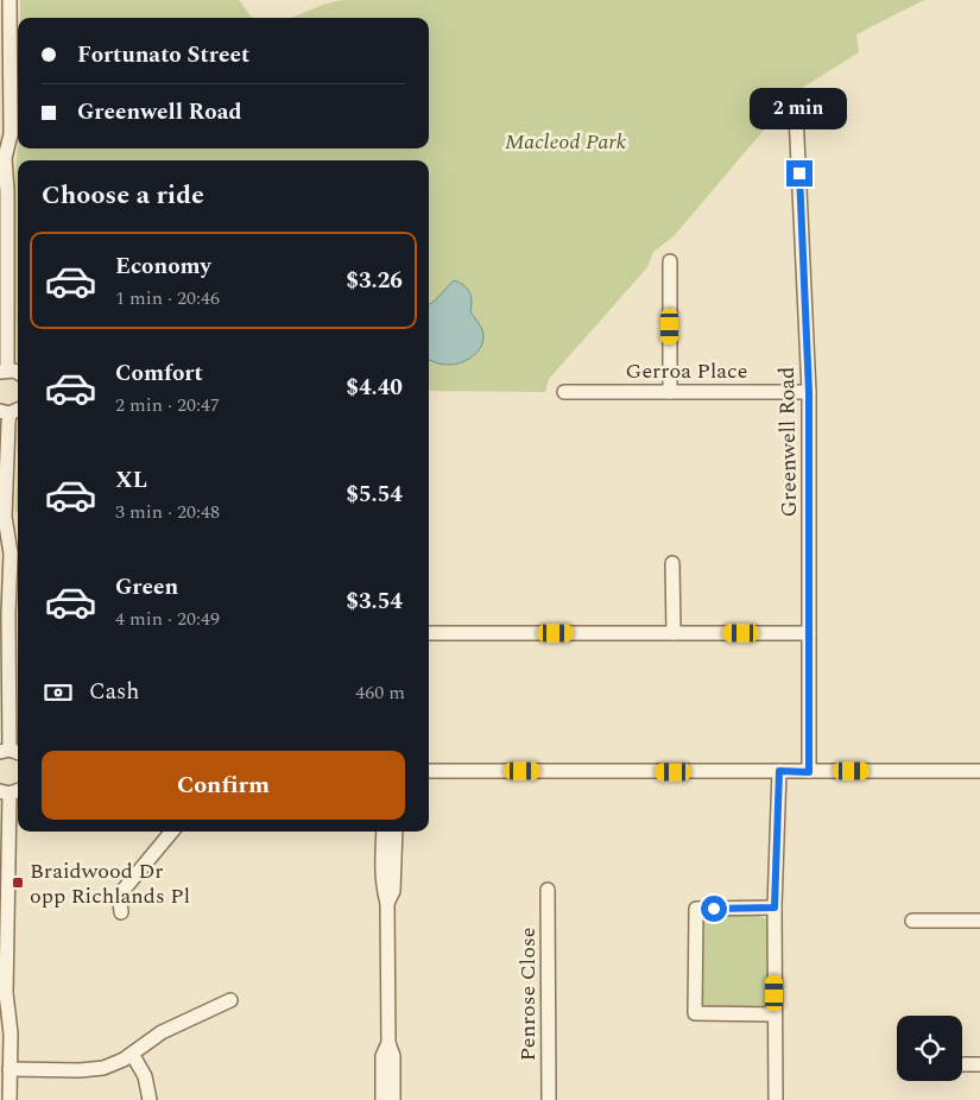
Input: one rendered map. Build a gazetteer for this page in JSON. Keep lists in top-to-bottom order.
{
  "streets": {
    "street": ["Gerroa Place", "Greenwell Road", "Penrose Close"]
  },
  "crossings": [
    ["Gerroa Place", "Greenwell Road"]
  ],
  "parks": ["Macleod Park"],
  "places": {
    "transit": ["Braidwood Dr opp Richlands Pl"]
  },
  "page": {
    "banner": ["Fortunato Street", "Greenwell Road"],
    "bubble": "2 min",
    "heading": "Choose a ride",
    "list": [
      {
        "name": "Economy",
        "note": "1 min · 20:46",
        "value": "$3.26"
      },
      {
        "name": "Comfort",
        "note": "2 min · 20:47",
        "value": "$4.40"
      },
      {
        "name": "XL",
        "note": "3 min · 20:48",
        "value": "$5.54"
      },
      {
        "name": "Green",
        "note": "4 min · 20:49",
        "value": "$3.54"
      }
    ],
    "pay": ["Cash", "460 m"],
    "buttons": "Confirm"
  }
}
